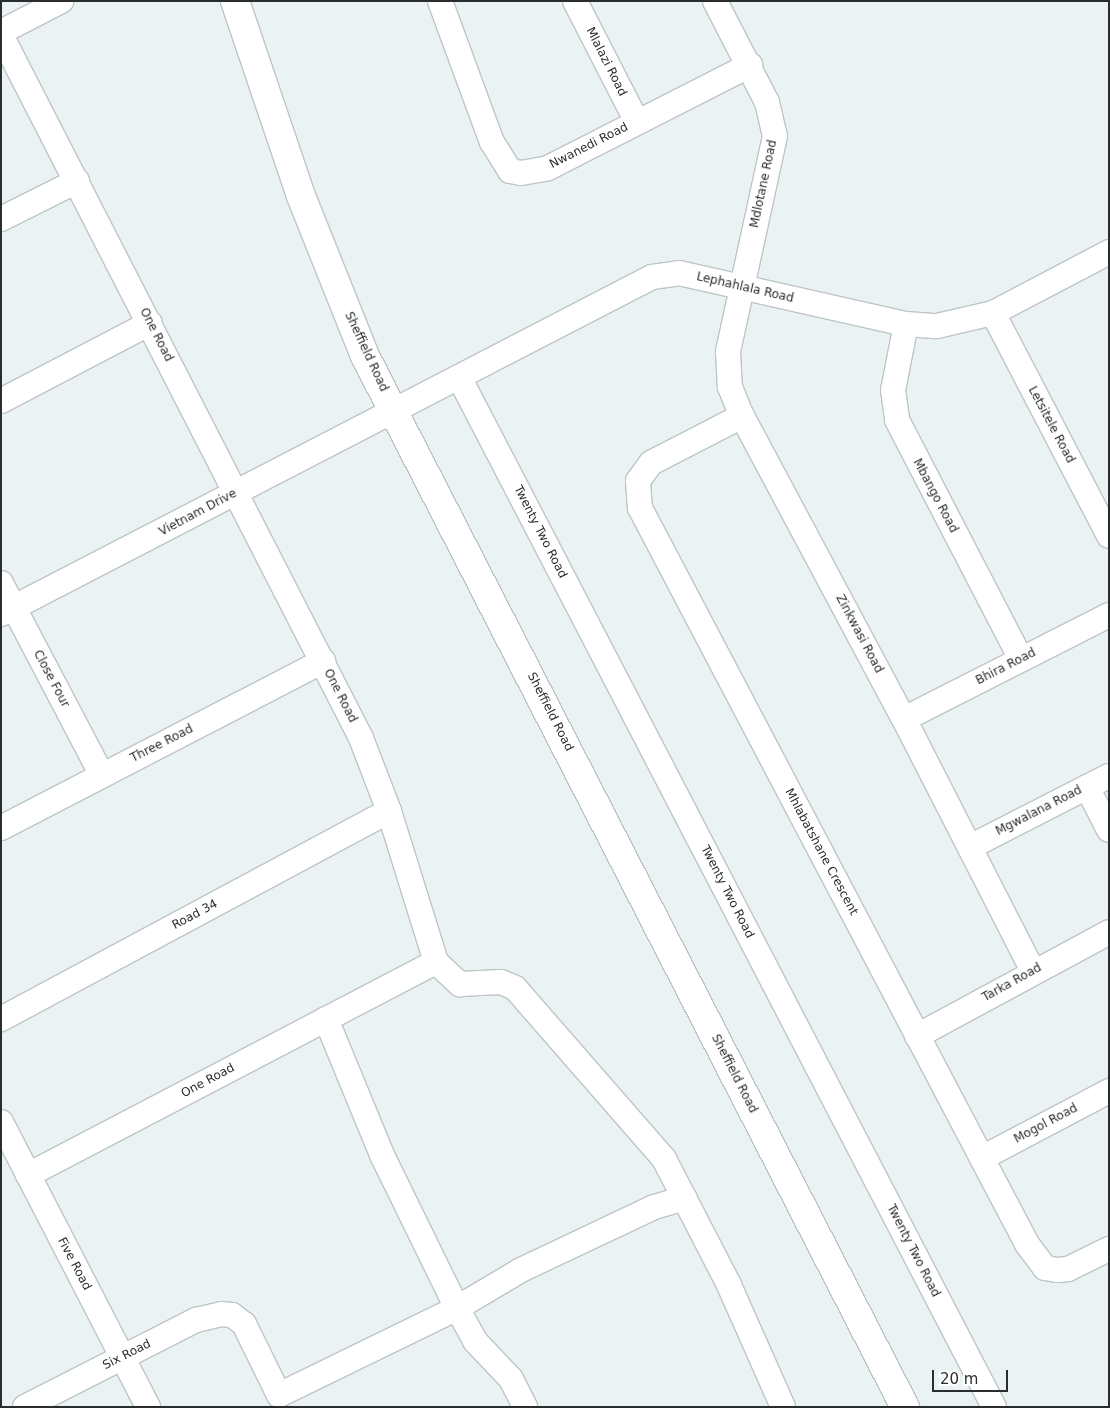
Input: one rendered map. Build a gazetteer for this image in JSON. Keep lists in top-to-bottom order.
{
  "streets": {
    "street": [
      "Mlalazi Road",
      "Nwanedi Road",
      "Mdlotane Road",
      "Lephahlala Road",
      "One Road",
      "Sheffield Road",
      "Letsitele Road",
      "Mbango Road",
      "Vietnam Drive",
      "Twenty Two Road",
      "Zinkwasi Road",
      "Bhira Road",
      "Close Four",
      "Three Road",
      "Mgwalana Road",
      "Mhlabatshane Crescent",
      "Road 34",
      "Tarka Road",
      "Mogol Road",
      "Five Road",
      "Six Road"
    ]
  },
  "crossings": [
    ["Mlalazi Road", "Nwanedi Road"],
    ["Nwanedi Road", "Mdlotane Road"],
    ["Mdlotane Road", "Lephahlala Road"],
    ["Mdlotane Road", "Zinkwasi Road"],
    ["Lephahlala Road", "Sheffield Road"],
    ["Lephahlala Road", "Letsitele Road"],
    ["Lephahlala Road", "Mbango Road"],
    ["Lephahlala Road", "Vietnam Drive"],
    ["Lephahlala Road", "Twenty Two Road"],
    ["Lephahlala Road", "Zinkwasi Road"],
    ["One Road", "Vietnam Drive"],
    ["One Road", "Three Road"],
    ["One Road", "Road 34"],
    ["One Road", "Five Road"],
    ["Sheffield Road", "Vietnam Drive"],
    ["Mbango Road", "Bhira Road"],
    ["Vietnam Drive", "Close Four"],
    ["Zinkwasi Road", "Bhira Road"],
    ["Zinkwasi Road", "Mgwalana Road"],
    ["Zinkwasi Road", "Mhlabatshane Crescent"],
    ["Zinkwasi Road", "Tarka Road"],
    ["Close Four", "Three Road"],
    ["Mhlabatshane Crescent", "Tarka Road"],
    ["Mhlabatshane Crescent", "Mogol Road"],
    ["Five Road", "Six Road"]
  ],
  "scale_bar": "20 m"
}
